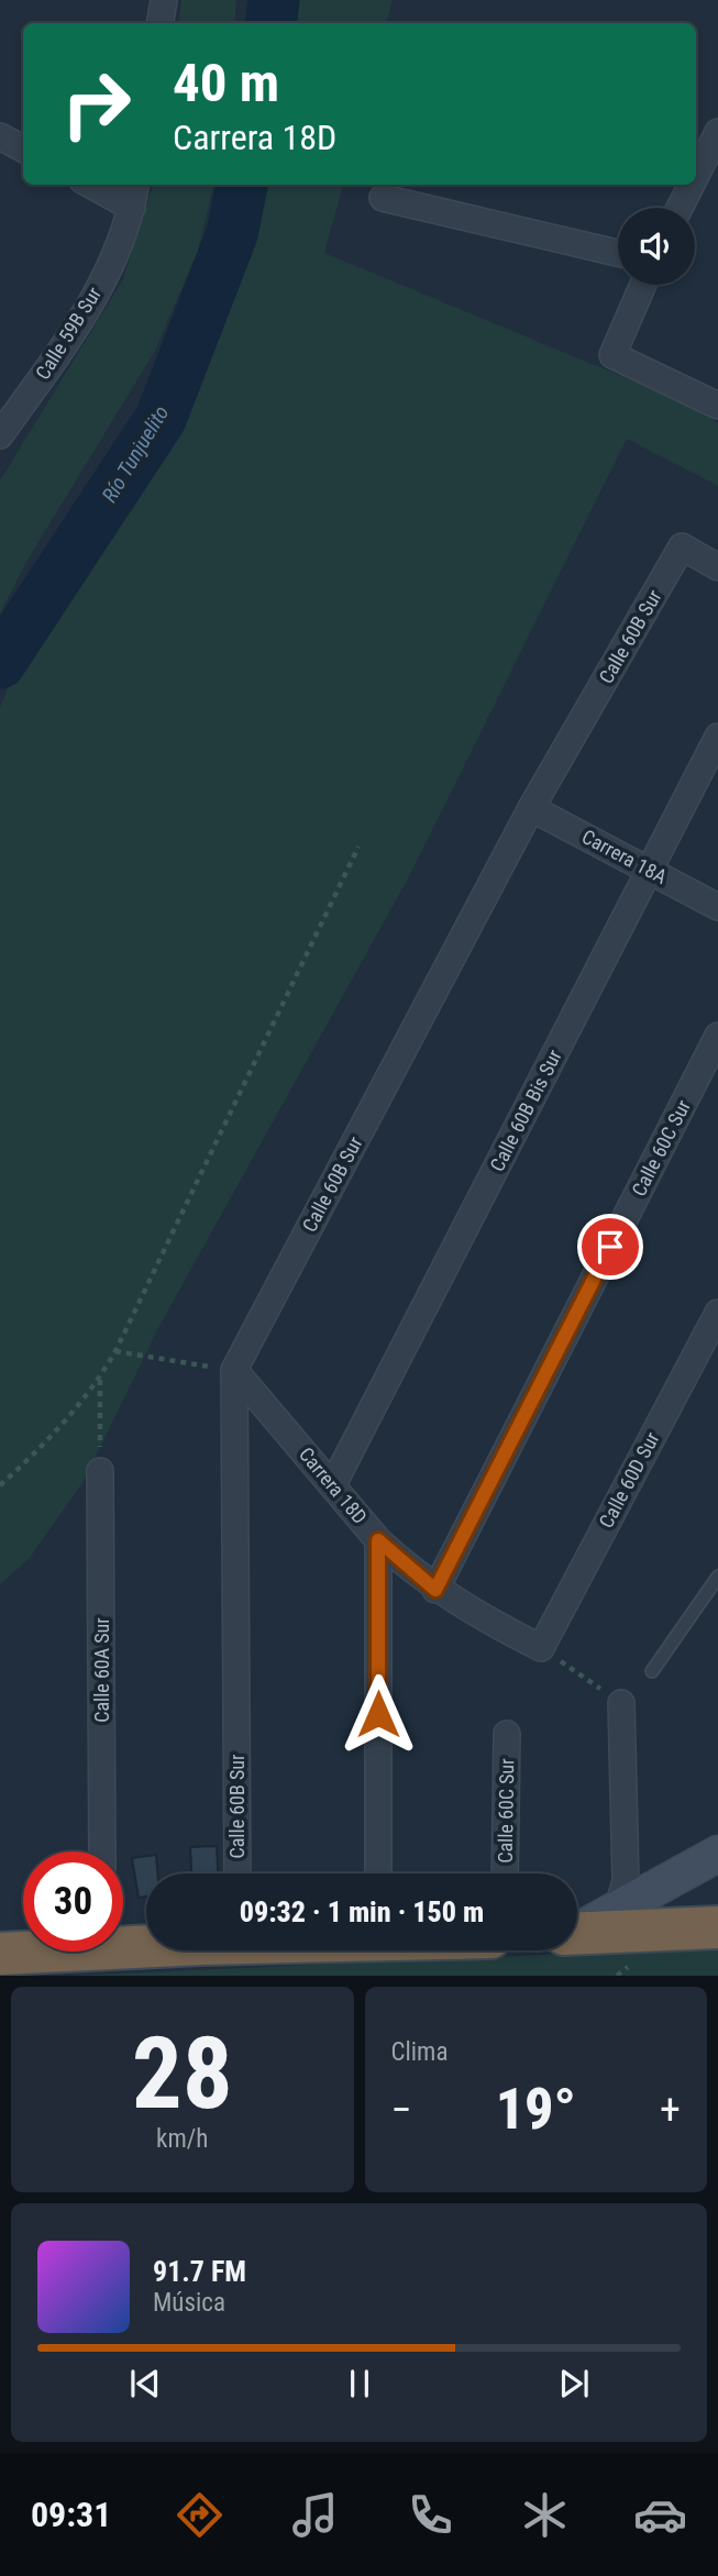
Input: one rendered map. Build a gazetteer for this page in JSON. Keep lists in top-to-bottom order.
{
  "streets": {
    "street": [
      "Calle 59B Sur",
      "Calle 60B Sur",
      "Carrera 18A",
      "Calle 60B Bis Sur",
      "Calle 60C Sur",
      "Calle 60D Sur",
      "Carrera 18D",
      "Calle 60A Sur"
    ]
  },
  "crossings": [
    ["Calle 60B Sur", "Carrera 18A"],
    ["Calle 60B Sur", "Carrera 18D"],
    ["Carrera 18A", "Calle 60B Bis Sur"],
    ["Calle 60B Bis Sur", "Carrera 18D"],
    ["Calle 60C Sur", "Carrera 18D"],
    ["Calle 60D Sur", "Carrera 18D"]
  ],
  "water": ["Río Tunjuelito"],
  "page": {
    "turn": ["40 m", "Carrera 18D"],
    "limit": "30",
    "trip": "09:32 · 1 min · 150 m",
    "tile": [
      ["28", "km/h"],
      "Clima"
    ],
    "heat": ["−", "19°", "+"],
    "song": ["91.7 FM", "Música"],
    "tabs": "09:31"
  }
}
